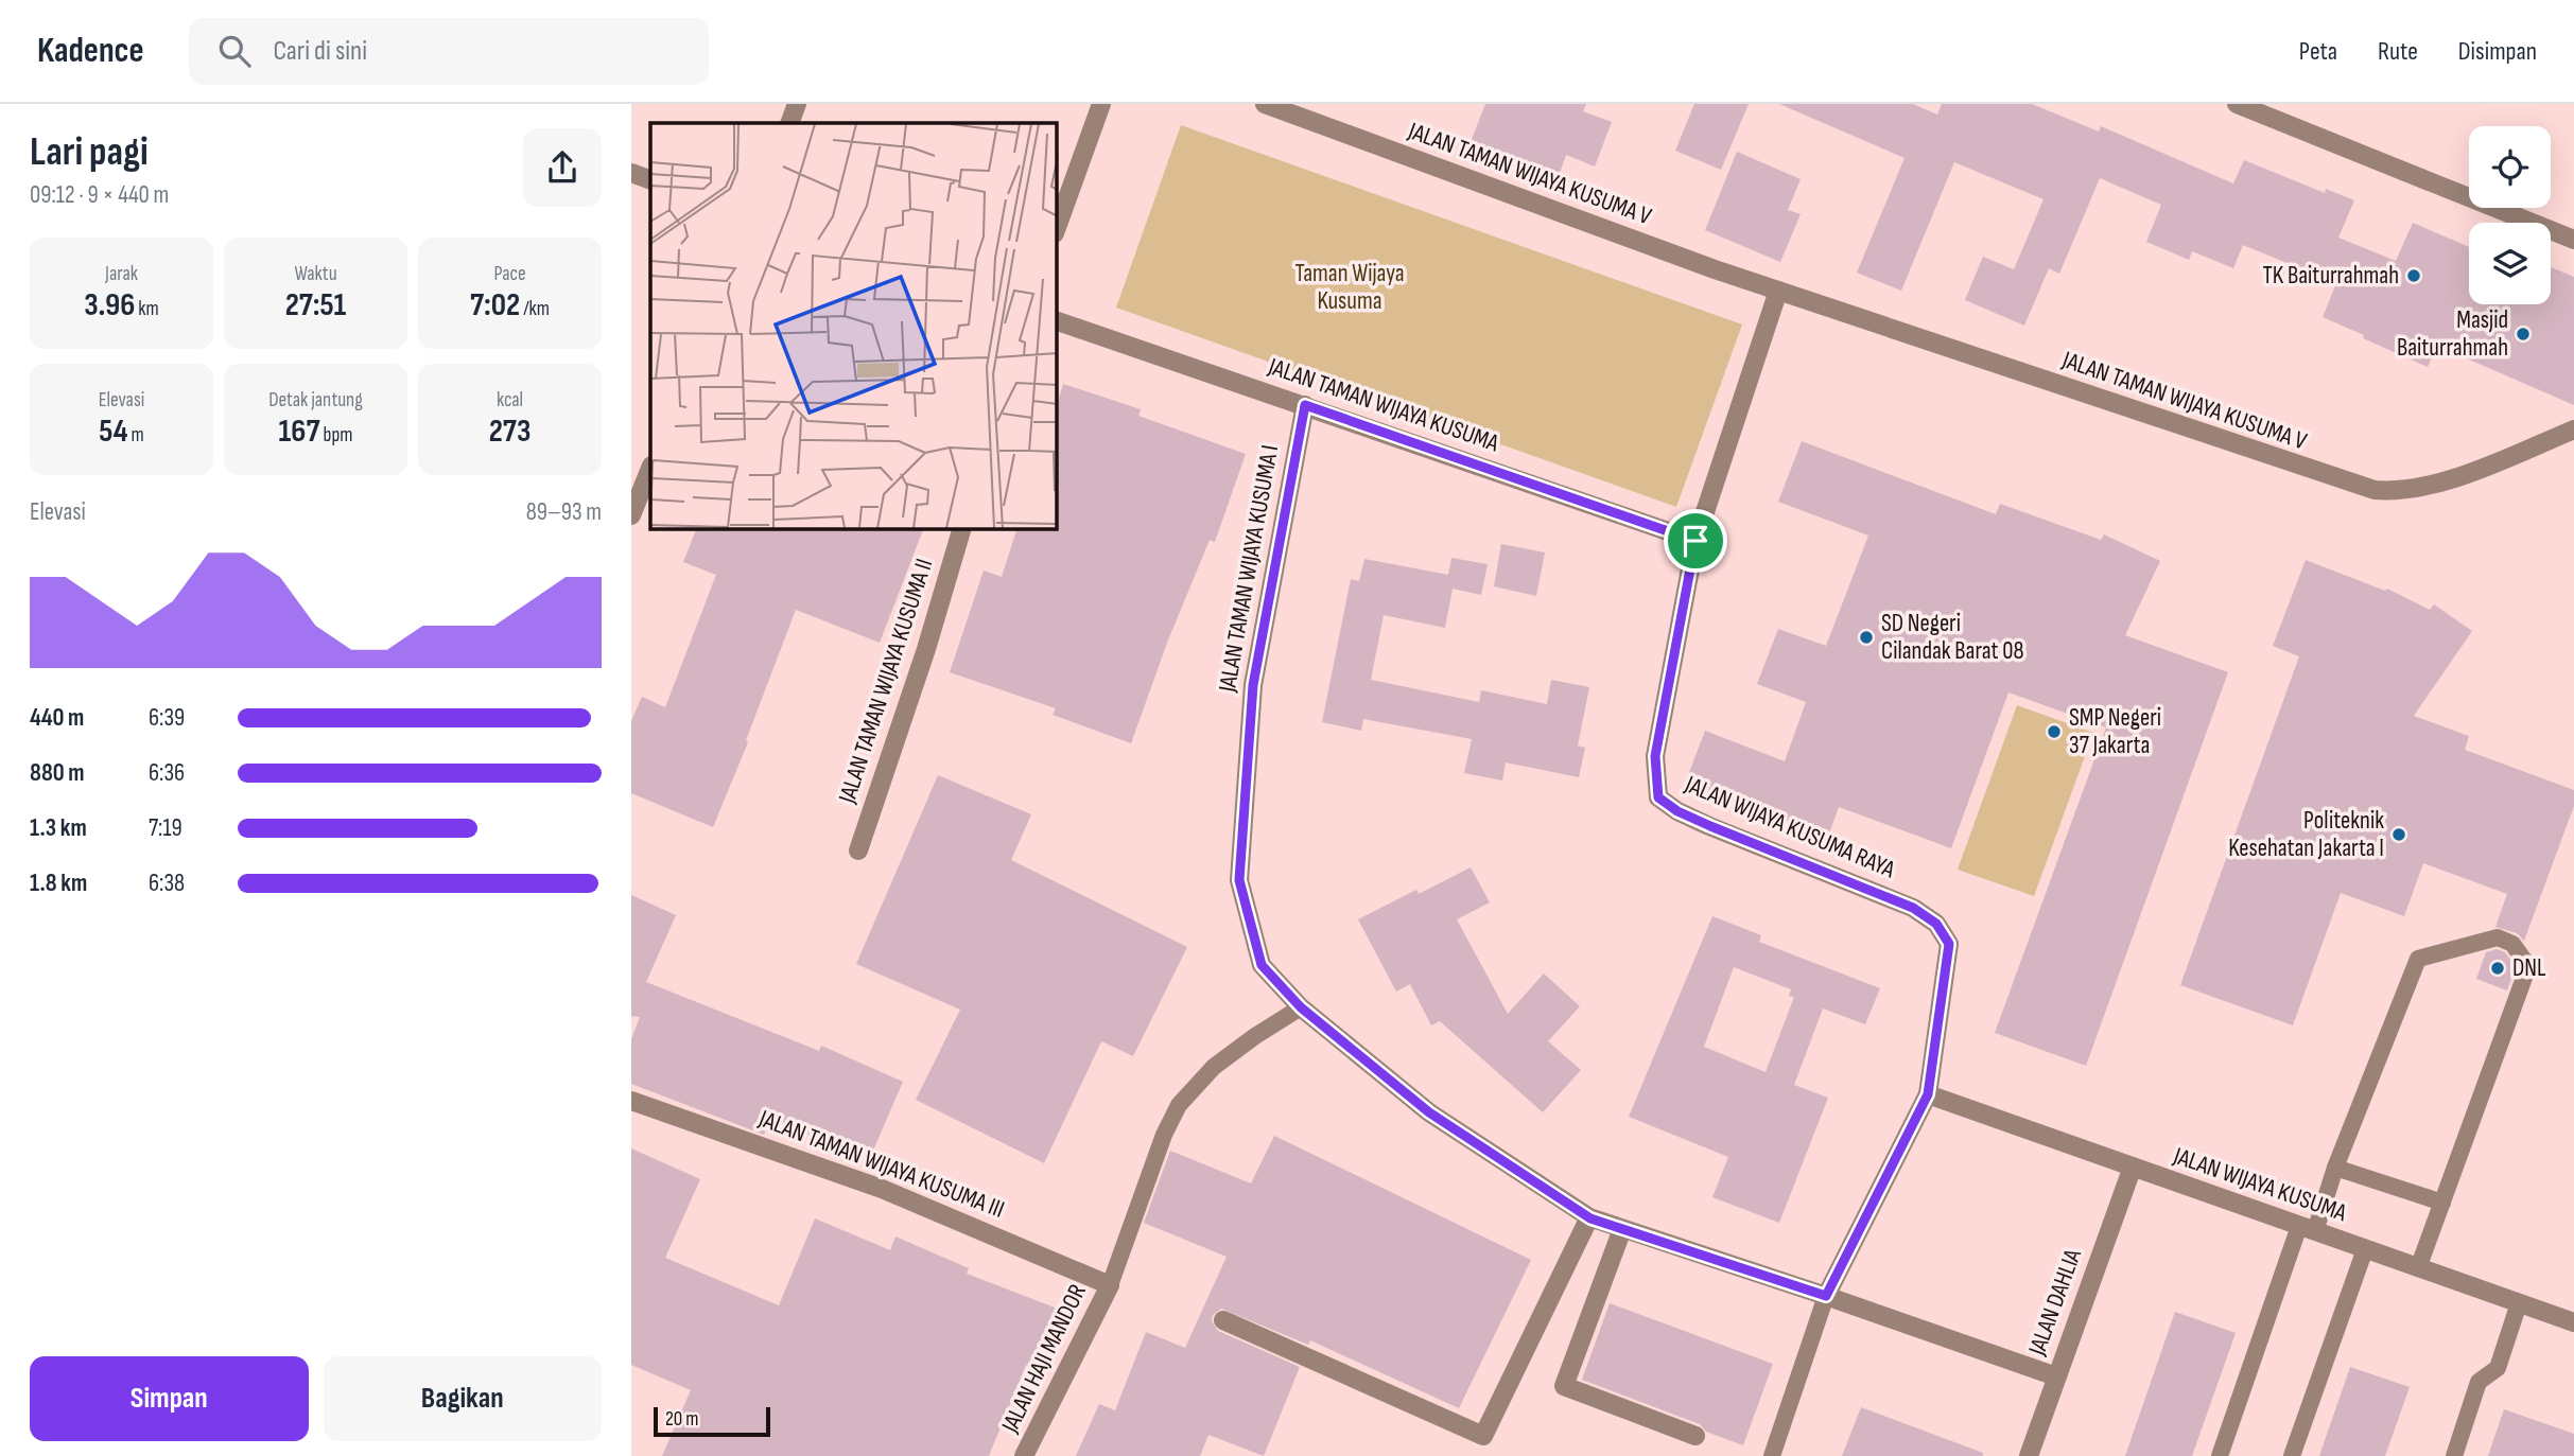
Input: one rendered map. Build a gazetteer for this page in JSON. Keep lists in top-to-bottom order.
{
  "streets": {
    "street": [
      "JALAN TAMAN WIJAYA KUSUMA V",
      "JALAN TAMAN WIJAYA KUSUMA",
      "JALAN TAMAN WIJAYA KUSUMA I",
      "JALAN TAMAN WIJAYA KUSUMA II",
      "JALAN WIJAYA KUSUMA RAYA",
      "JALAN TAMAN WIJAYA KUSUMA III",
      "JALAN WIJAYA KUSUMA",
      "JALAN DAHLIA",
      "JALAN HAJI MANDOR"
    ]
  },
  "crossings": [
    ["JALAN TAMAN WIJAYA KUSUMA", "JALAN TAMAN WIJAYA KUSUMA I"],
    ["JALAN TAMAN WIJAYA KUSUMA", "JALAN WIJAYA KUSUMA RAYA"],
    ["JALAN TAMAN WIJAYA KUSUMA I", "JALAN DAHLIA"],
    ["JALAN WIJAYA KUSUMA RAYA", "JALAN WIJAYA KUSUMA"],
    ["JALAN TAMAN WIJAYA KUSUMA III", "JALAN HAJI MANDOR"],
    ["JALAN WIJAYA KUSUMA", "JALAN DAHLIA"]
  ],
  "parks": ["Taman Wijaya Kusuma"],
  "places": [
    "TK Baiturrahmah",
    "Masjid Baiturrahmah",
    "SD Negeri Cilandak Barat 08",
    "SMP Negeri 37 Jakarta",
    "Politeknik Kesehatan Jakarta I",
    "DNL"
  ],
  "scale_bar": "20 m",
  "page": {
    "header": "Kadence",
    "search": "Cari di sini",
    "nav": ["Peta", "Rute", "Disimpan"],
    "heading": ["Lari pagi", "09:12 · 9 × 440 m"],
    "stats": [
      ["Jarak", "3.96 km"],
      ["Waktu", "27:51"],
      ["Pace", "7:02 /km"],
      ["Elevasi", "54 m"],
      ["Detak jantung", "167 bpm"],
      ["kcal", "273"]
    ],
    "chart": ["Elevasi", "89–93 m"],
    "list": [
      {
        "name": "440 m",
        "note": "6:39"
      },
      {
        "name": "880 m",
        "note": "6:36"
      },
      {
        "name": "1.3 km",
        "note": "7:19"
      },
      {
        "name": "1.8 km",
        "note": "6:38"
      }
    ],
    "buttons": ["Simpan", "Bagikan"],
    "scale": "20 m"
  }
}
